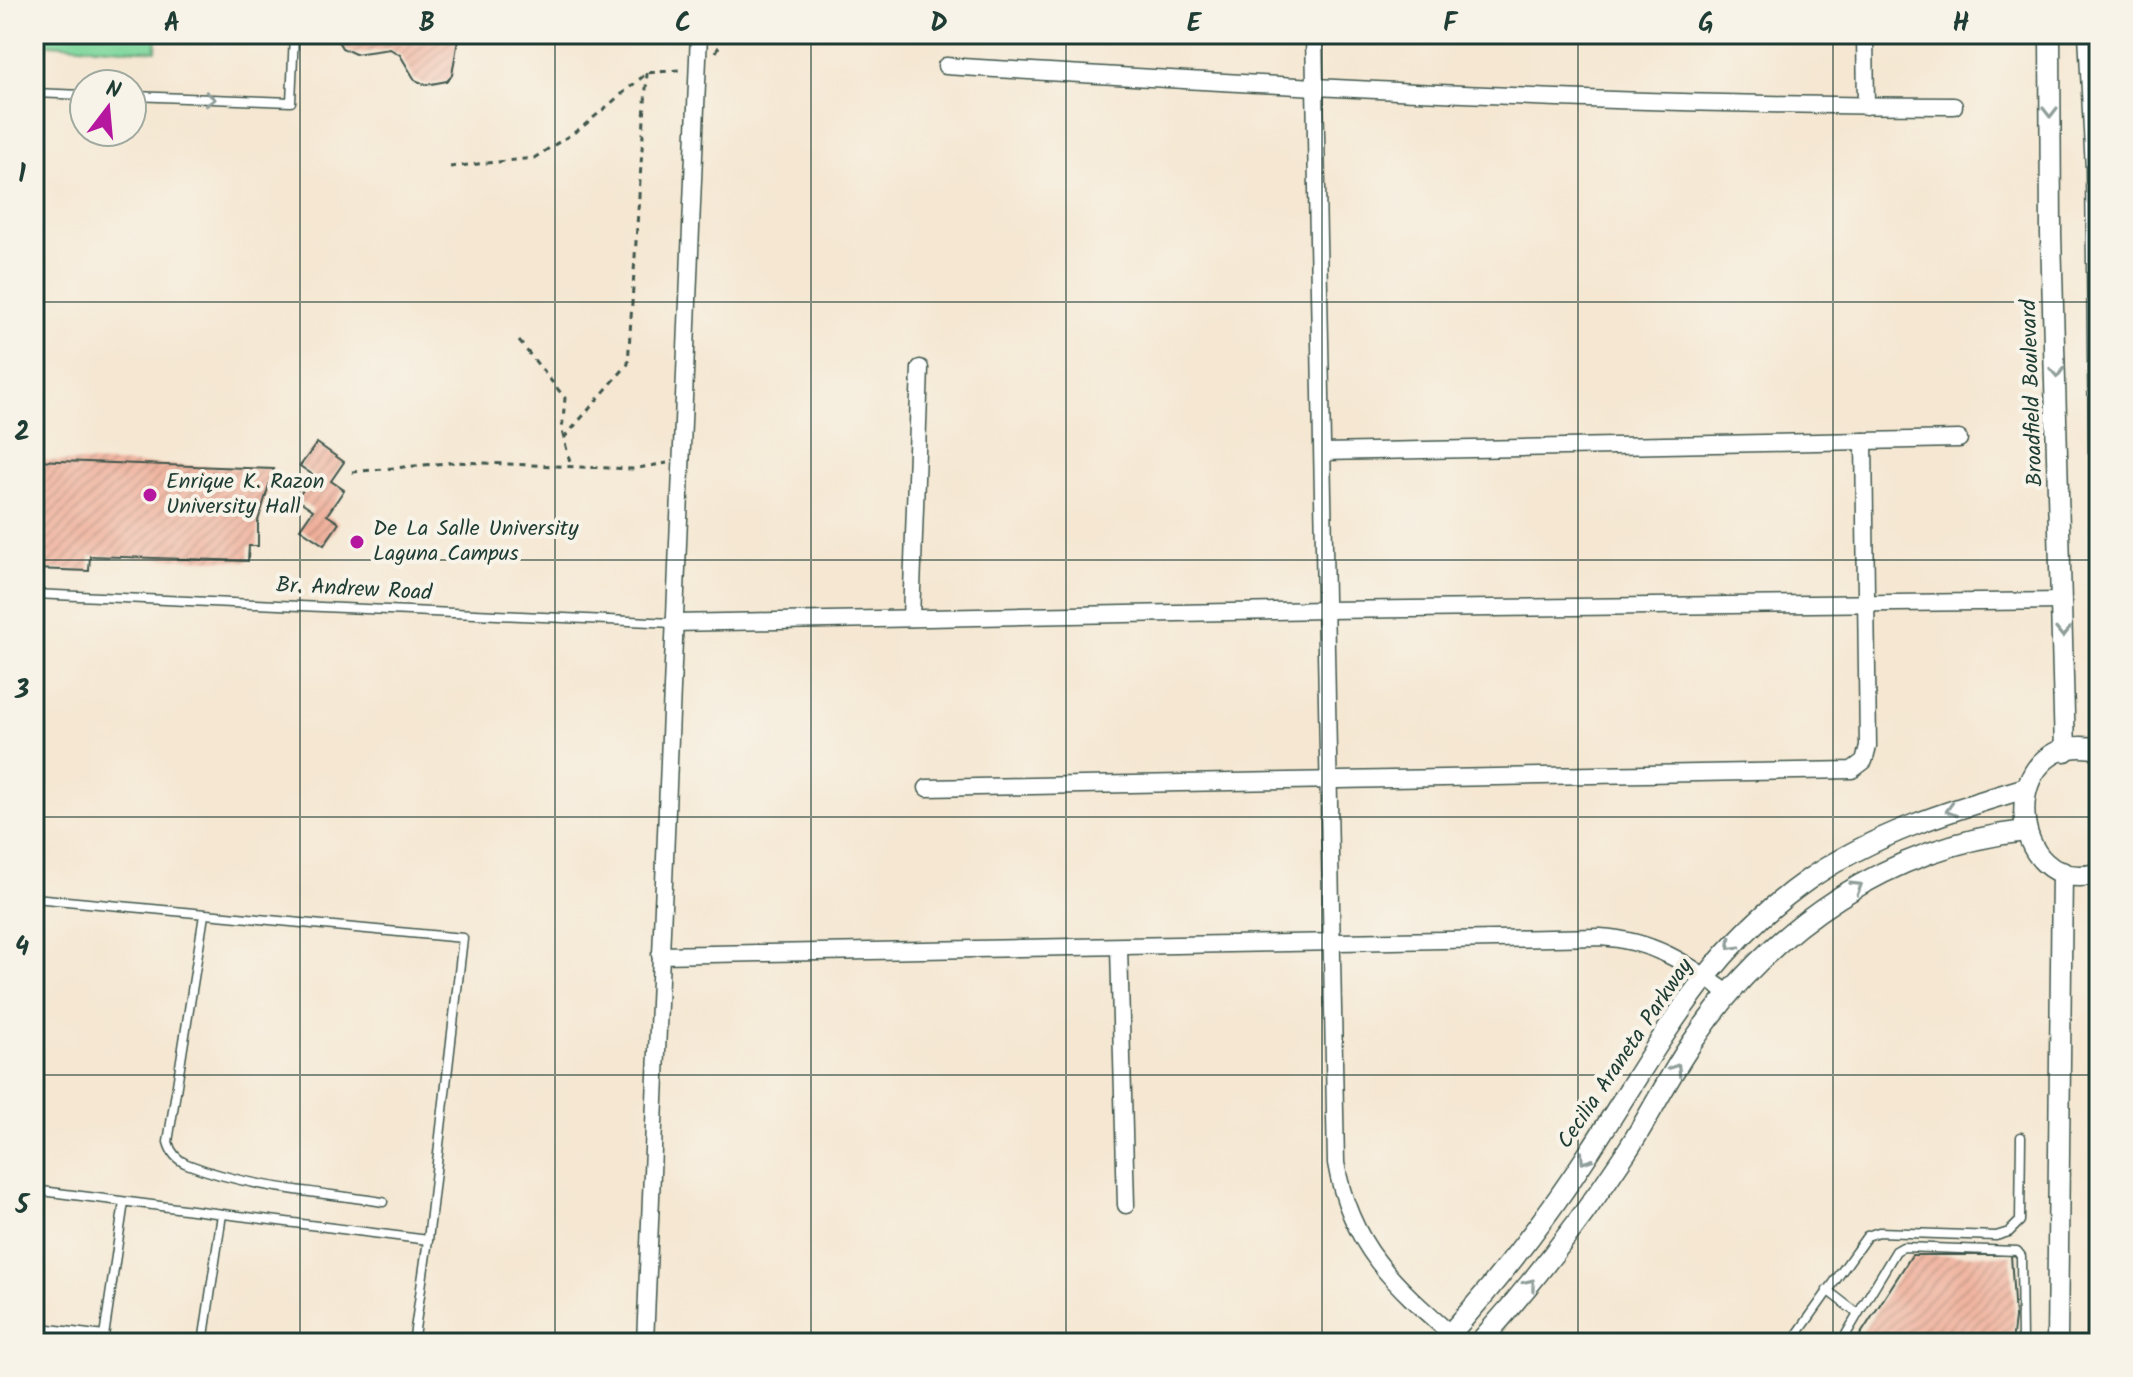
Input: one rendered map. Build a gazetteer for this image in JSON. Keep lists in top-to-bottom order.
{
  "streets": {
    "street": ["Broadfield Boulevard", "Cecilia Araneta Parkway"],
    "lane": ["Br. Andrew Road"]
  },
  "places": ["Enrique K. Razon University Hall", "De La Salle University Laguna Campus"],
  "north": "top",
  "grid": {
    "columns": [
      "A",
      "B",
      "C",
      "D",
      "E",
      "F",
      "G",
      "H"
    ],
    "rows": [
      "1",
      "2",
      "3",
      "4",
      "5"
    ]
  }
}
